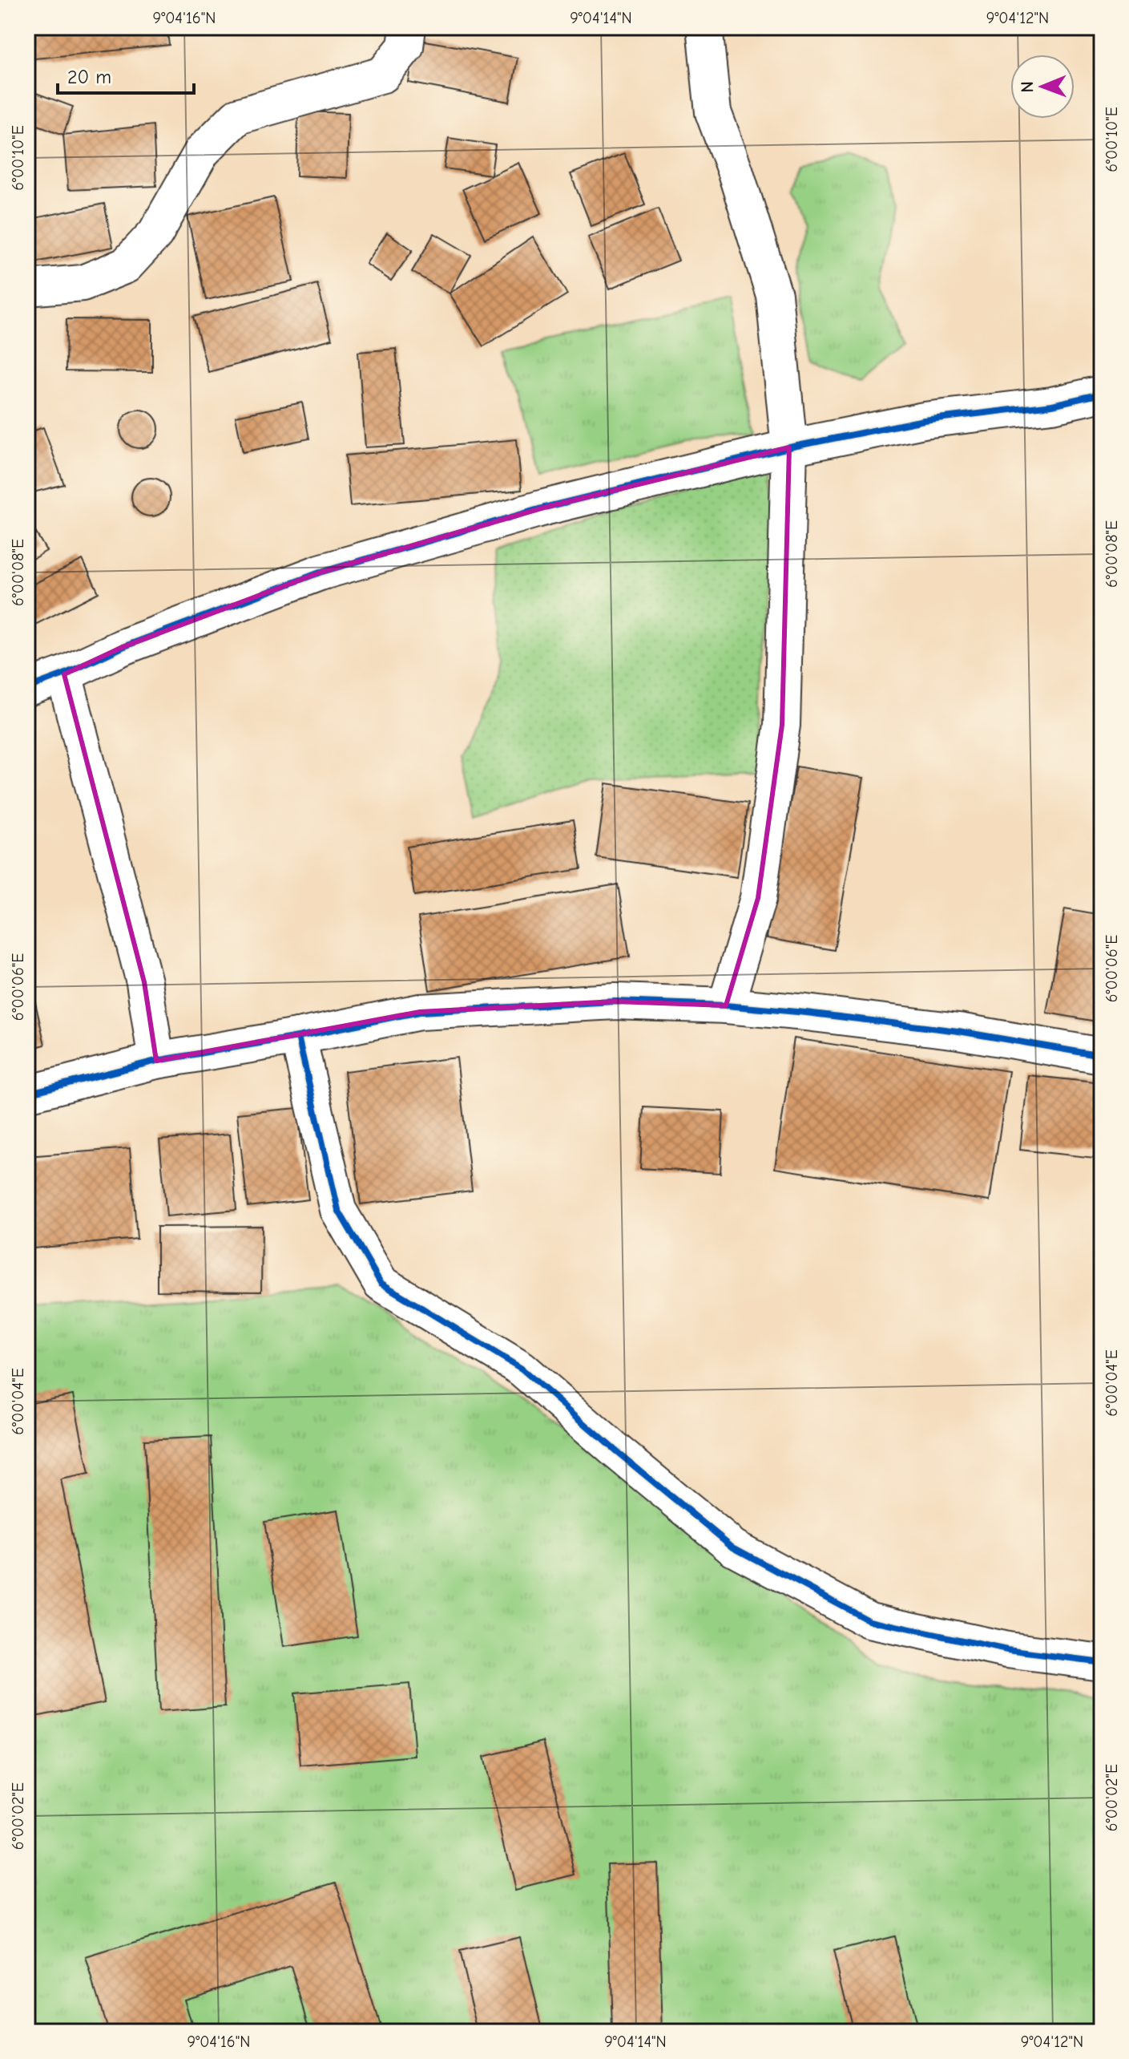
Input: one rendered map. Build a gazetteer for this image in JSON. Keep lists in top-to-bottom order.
{
  "scale_bar": "20 m",
  "north": "left",
  "coordinates": [
    "9°04'16\"N",
    "9°04'14\"N",
    "9°04'12\"N",
    "6°00'10\"E",
    "6°00'08\"E",
    "6°00'06\"E",
    "6°00'04\"E",
    "6°00'02\"E"
  ]
}
